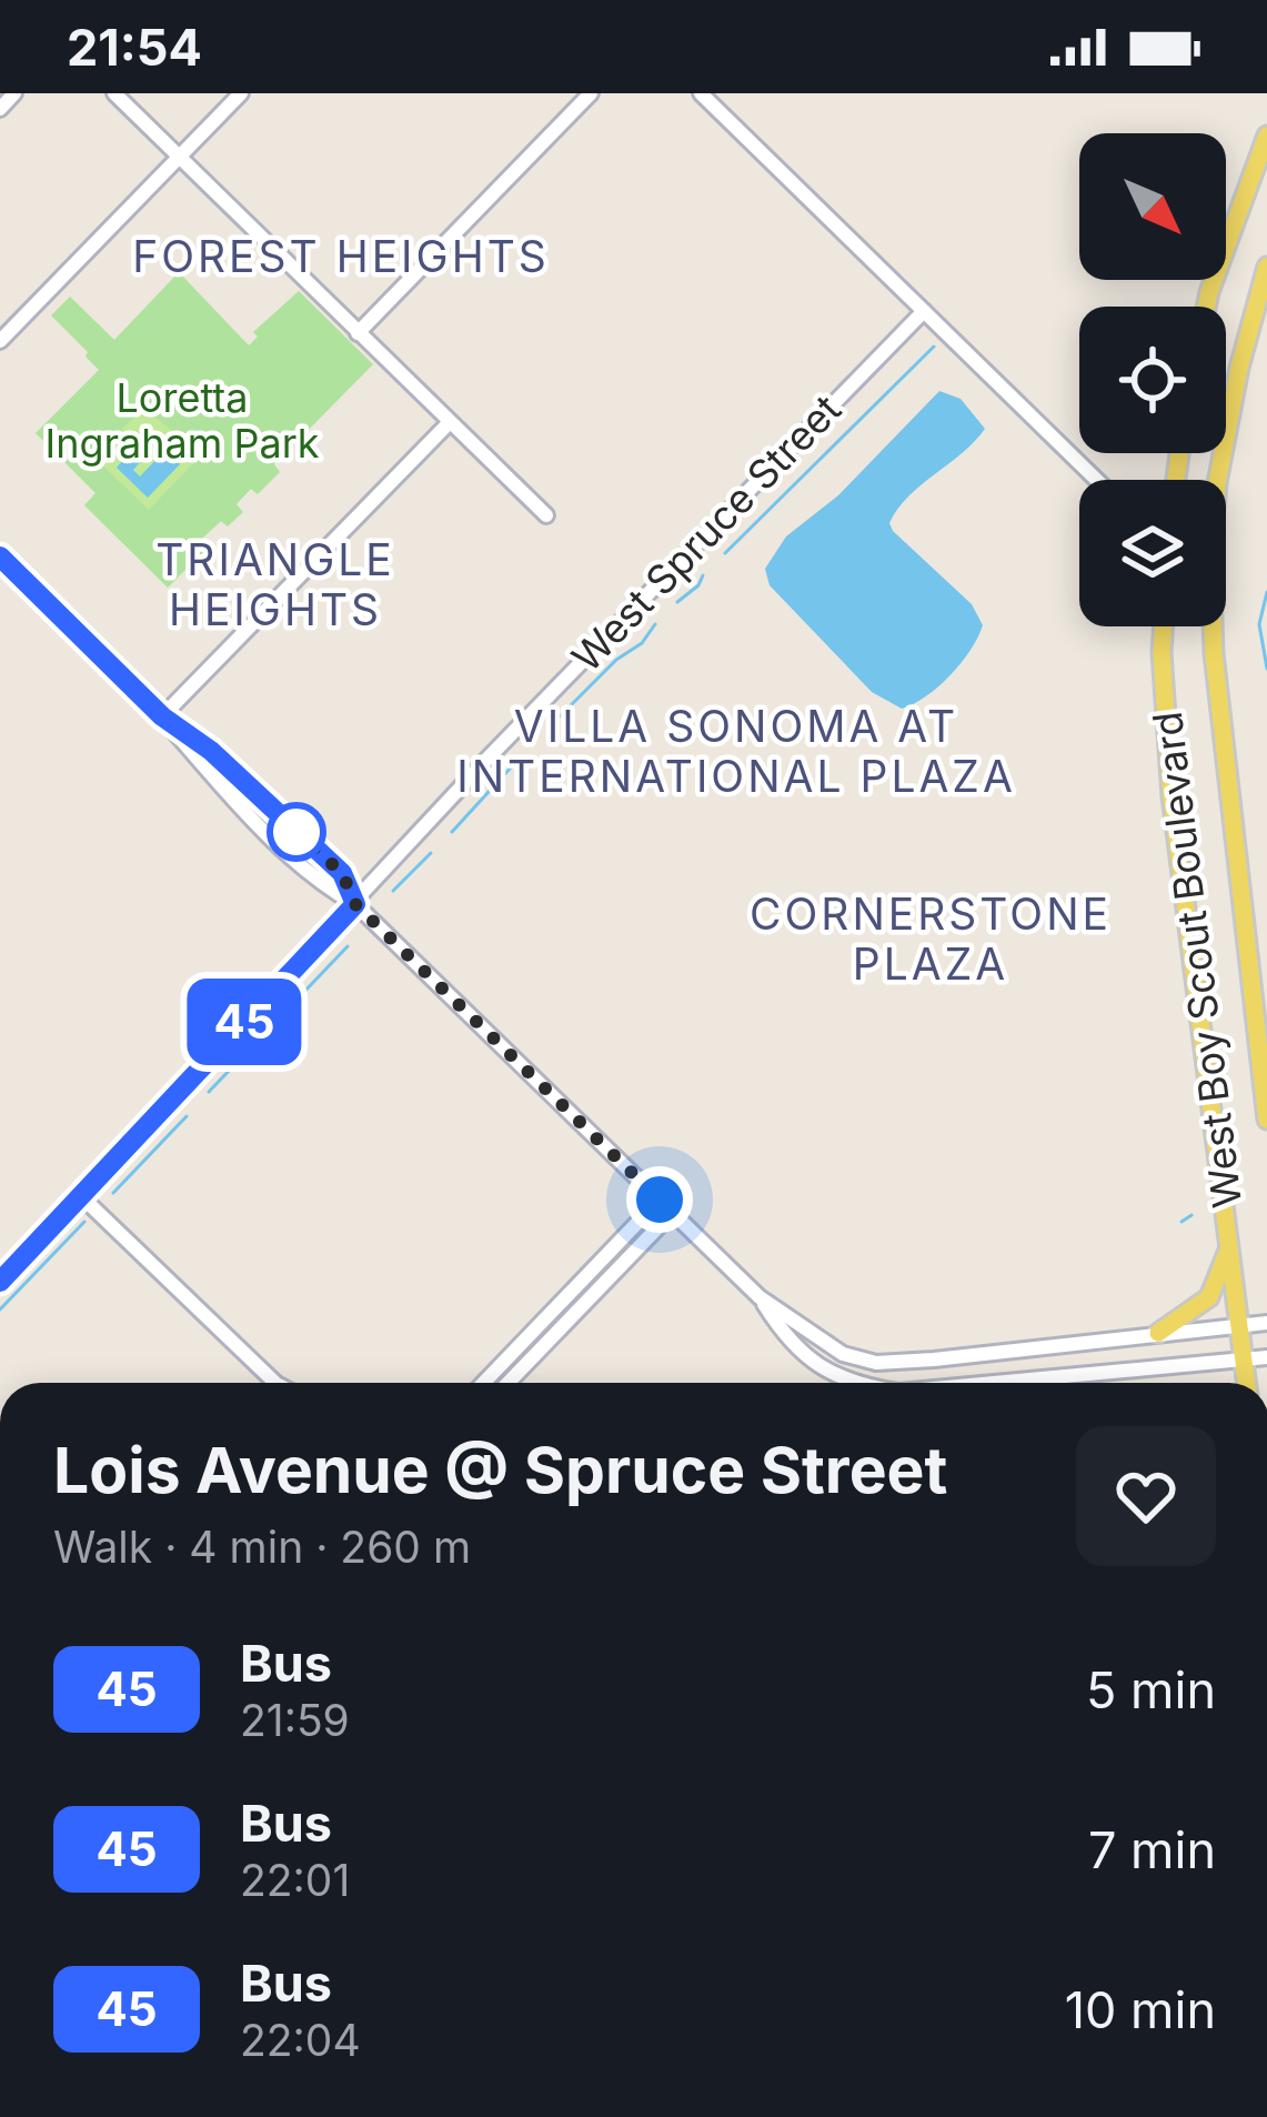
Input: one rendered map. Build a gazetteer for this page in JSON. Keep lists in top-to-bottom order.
{
  "streets": {
    "main road": ["West Boy Scout Boulevard"],
    "street": ["West Spruce Street"]
  },
  "districts": [
    "FOREST HEIGHTS",
    "TRIANGLE HEIGHTS",
    "VILLA SONOMA AT INTERNATIONAL PLAZA",
    "CORNERSTONE PLAZA"
  ],
  "parks": ["Loretta Ingraham Park"],
  "lines": ["bus line 45"],
  "north": "bottom right",
  "page": {
    "status": "21:54",
    "on_map": "45",
    "heading": ["Lois Avenue @ Spruce Street", "Walk · 4 min · 260 m"],
    "list": [
      {
        "mark": "45",
        "name": "Bus",
        "note": "21:59",
        "value": "5 min"
      },
      {
        "mark": "45",
        "name": "Bus",
        "note": "22:01",
        "value": "7 min"
      },
      {
        "mark": "45",
        "name": "Bus",
        "note": "22:04",
        "value": "10 min"
      }
    ]
  }
}
